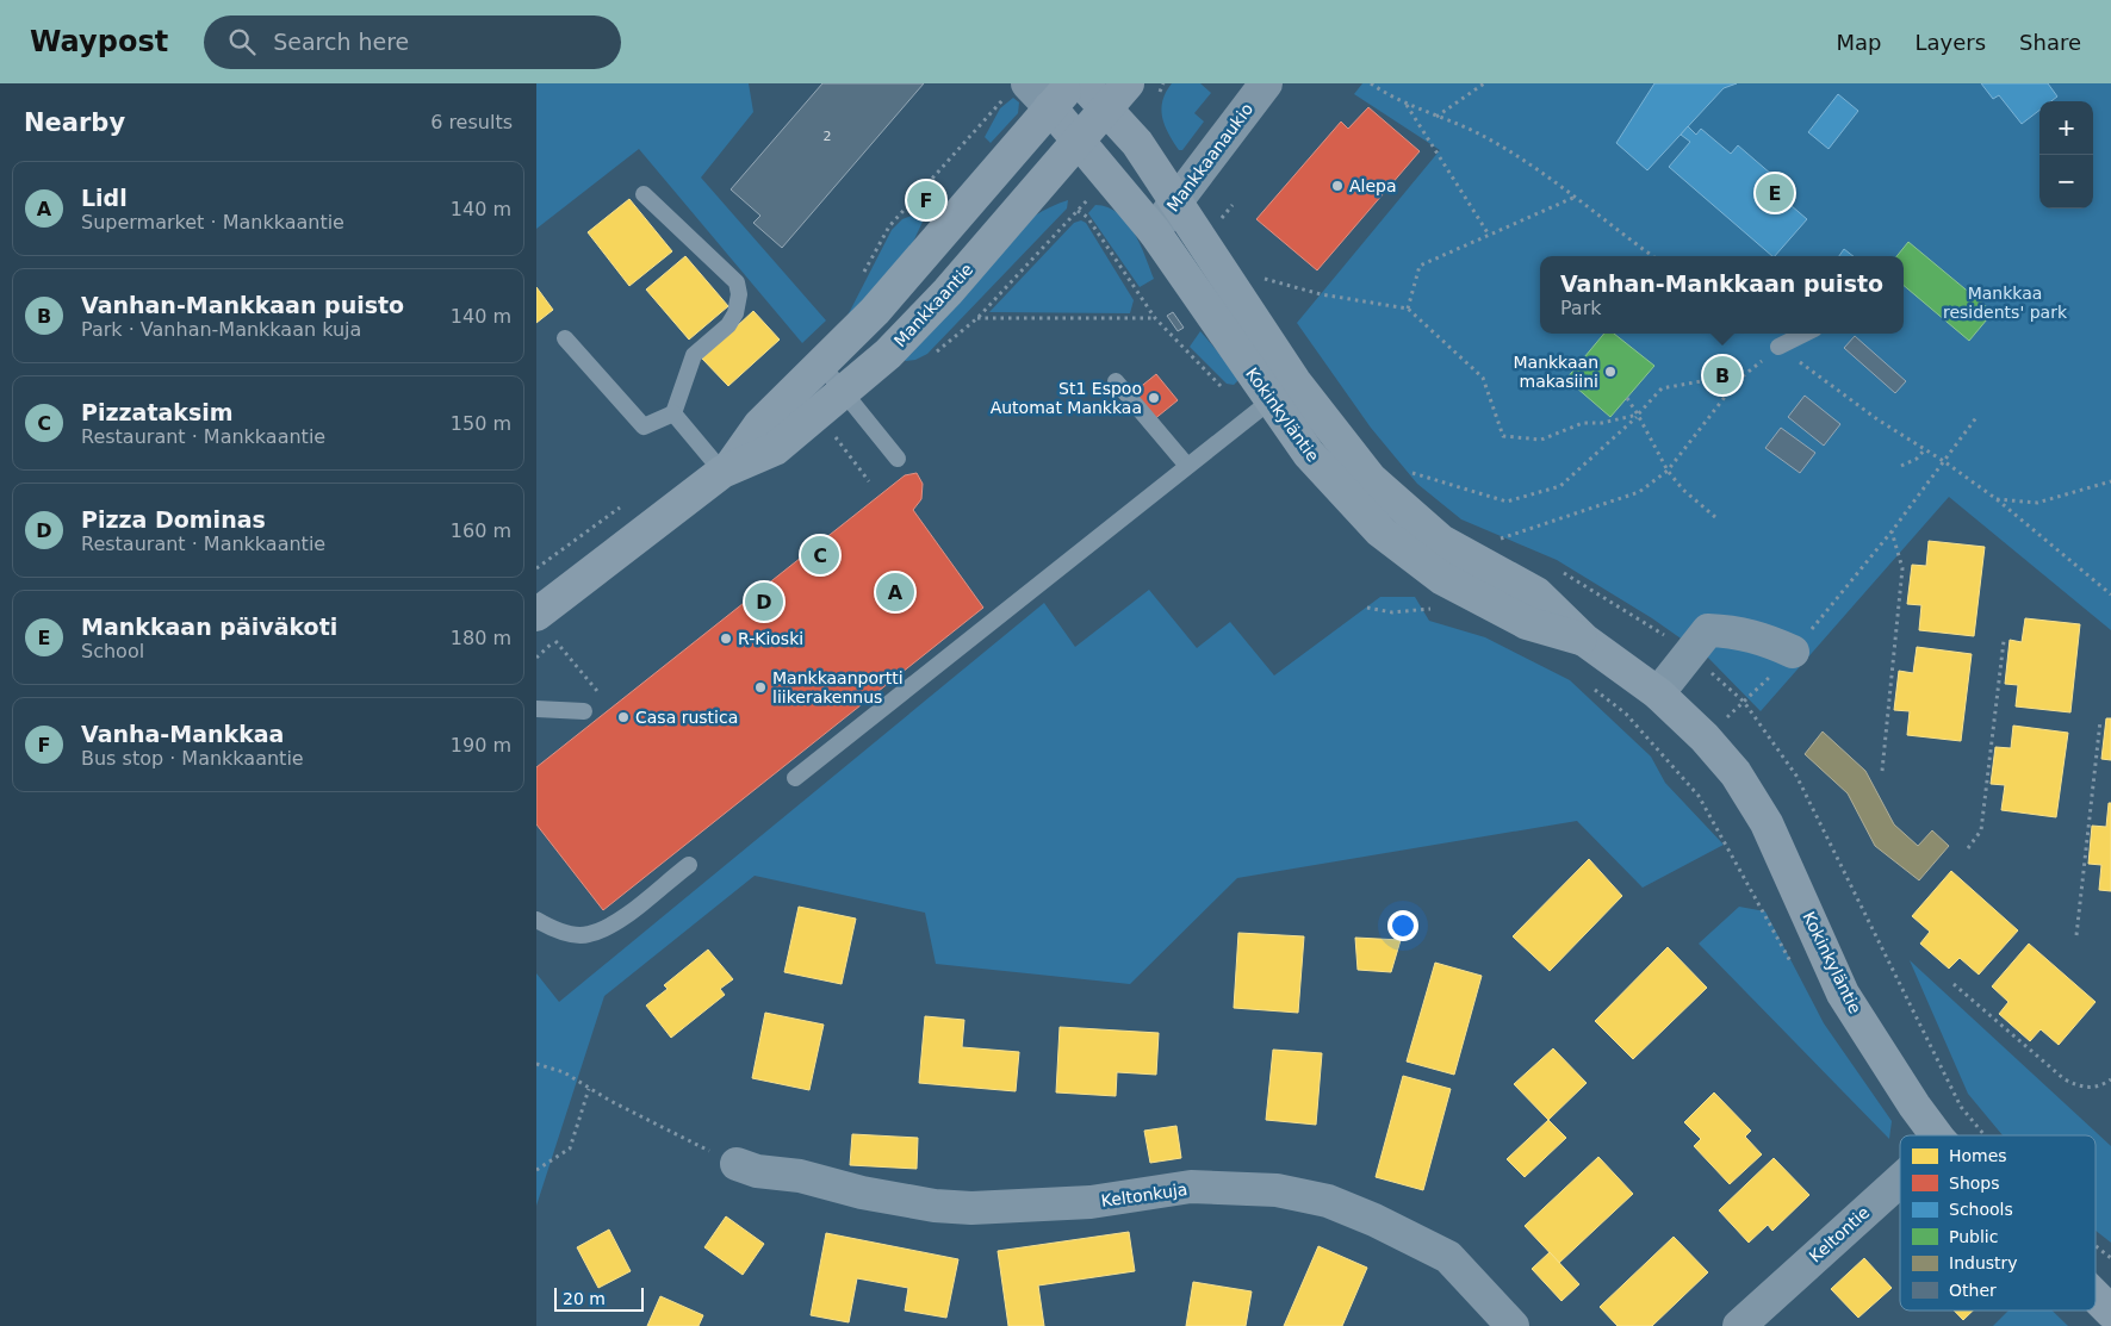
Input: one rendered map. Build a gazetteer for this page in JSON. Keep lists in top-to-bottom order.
{
  "streets": {
    "main road": ["Mankkaantie", "Kokinkyläntie"],
    "street": ["Mankkaanaukio", "Keltonkuja", "Keltontie"]
  },
  "crossings": [
    ["Mankkaanaukio", "Kokinkyläntie"],
    ["Mankkaantie", "Kokinkyläntie"]
  ],
  "parks": ["Mankkaa residents' park"],
  "places": [
    "Alepa",
    "Mankkaan makasiini",
    "St1 Espoo Automat Mankkaa",
    "R-Kioski",
    "Mankkaanportti liikerakennus",
    "Casa rustica"
  ],
  "house_numbers": ["2"],
  "legend": [
    "Homes",
    "Shops",
    "Schools",
    "Public",
    "Industry",
    "Other"
  ],
  "scale_bar": "20 m",
  "page": {
    "header": "Waypost",
    "search": "Search here",
    "nav": ["Map", "Layers", "Share"],
    "heading": ["Nearby", "6 results"],
    "map_buttons": ["+", "−"],
    "list": [
      {
        "mark": "A",
        "name": "Lidl",
        "note": "Supermarket · Mankkaantie",
        "value": "140 m"
      },
      {
        "mark": "B",
        "name": "Vanhan-Mankkaan puisto",
        "note": "Park · Vanhan-Mankkaan kuja",
        "value": "140 m"
      },
      {
        "mark": "C",
        "name": "Pizzataksim",
        "note": "Restaurant · Mankkaantie",
        "value": "150 m"
      },
      {
        "mark": "D",
        "name": "Pizza Dominas",
        "note": "Restaurant · Mankkaantie",
        "value": "160 m"
      },
      {
        "mark": "E",
        "name": "Mankkaan päiväkoti",
        "note": "School",
        "value": "180 m"
      },
      {
        "mark": "F",
        "name": "Vanha-Mankkaa",
        "note": "Bus stop · Mankkaantie",
        "value": "190 m"
      }
    ],
    "pins": [
      "E",
      "F",
      "B",
      "C",
      "A",
      "D"
    ],
    "popup": ["Vanhan-Mankkaan puisto", "Park"],
    "scale": "20 m"
  }
}
